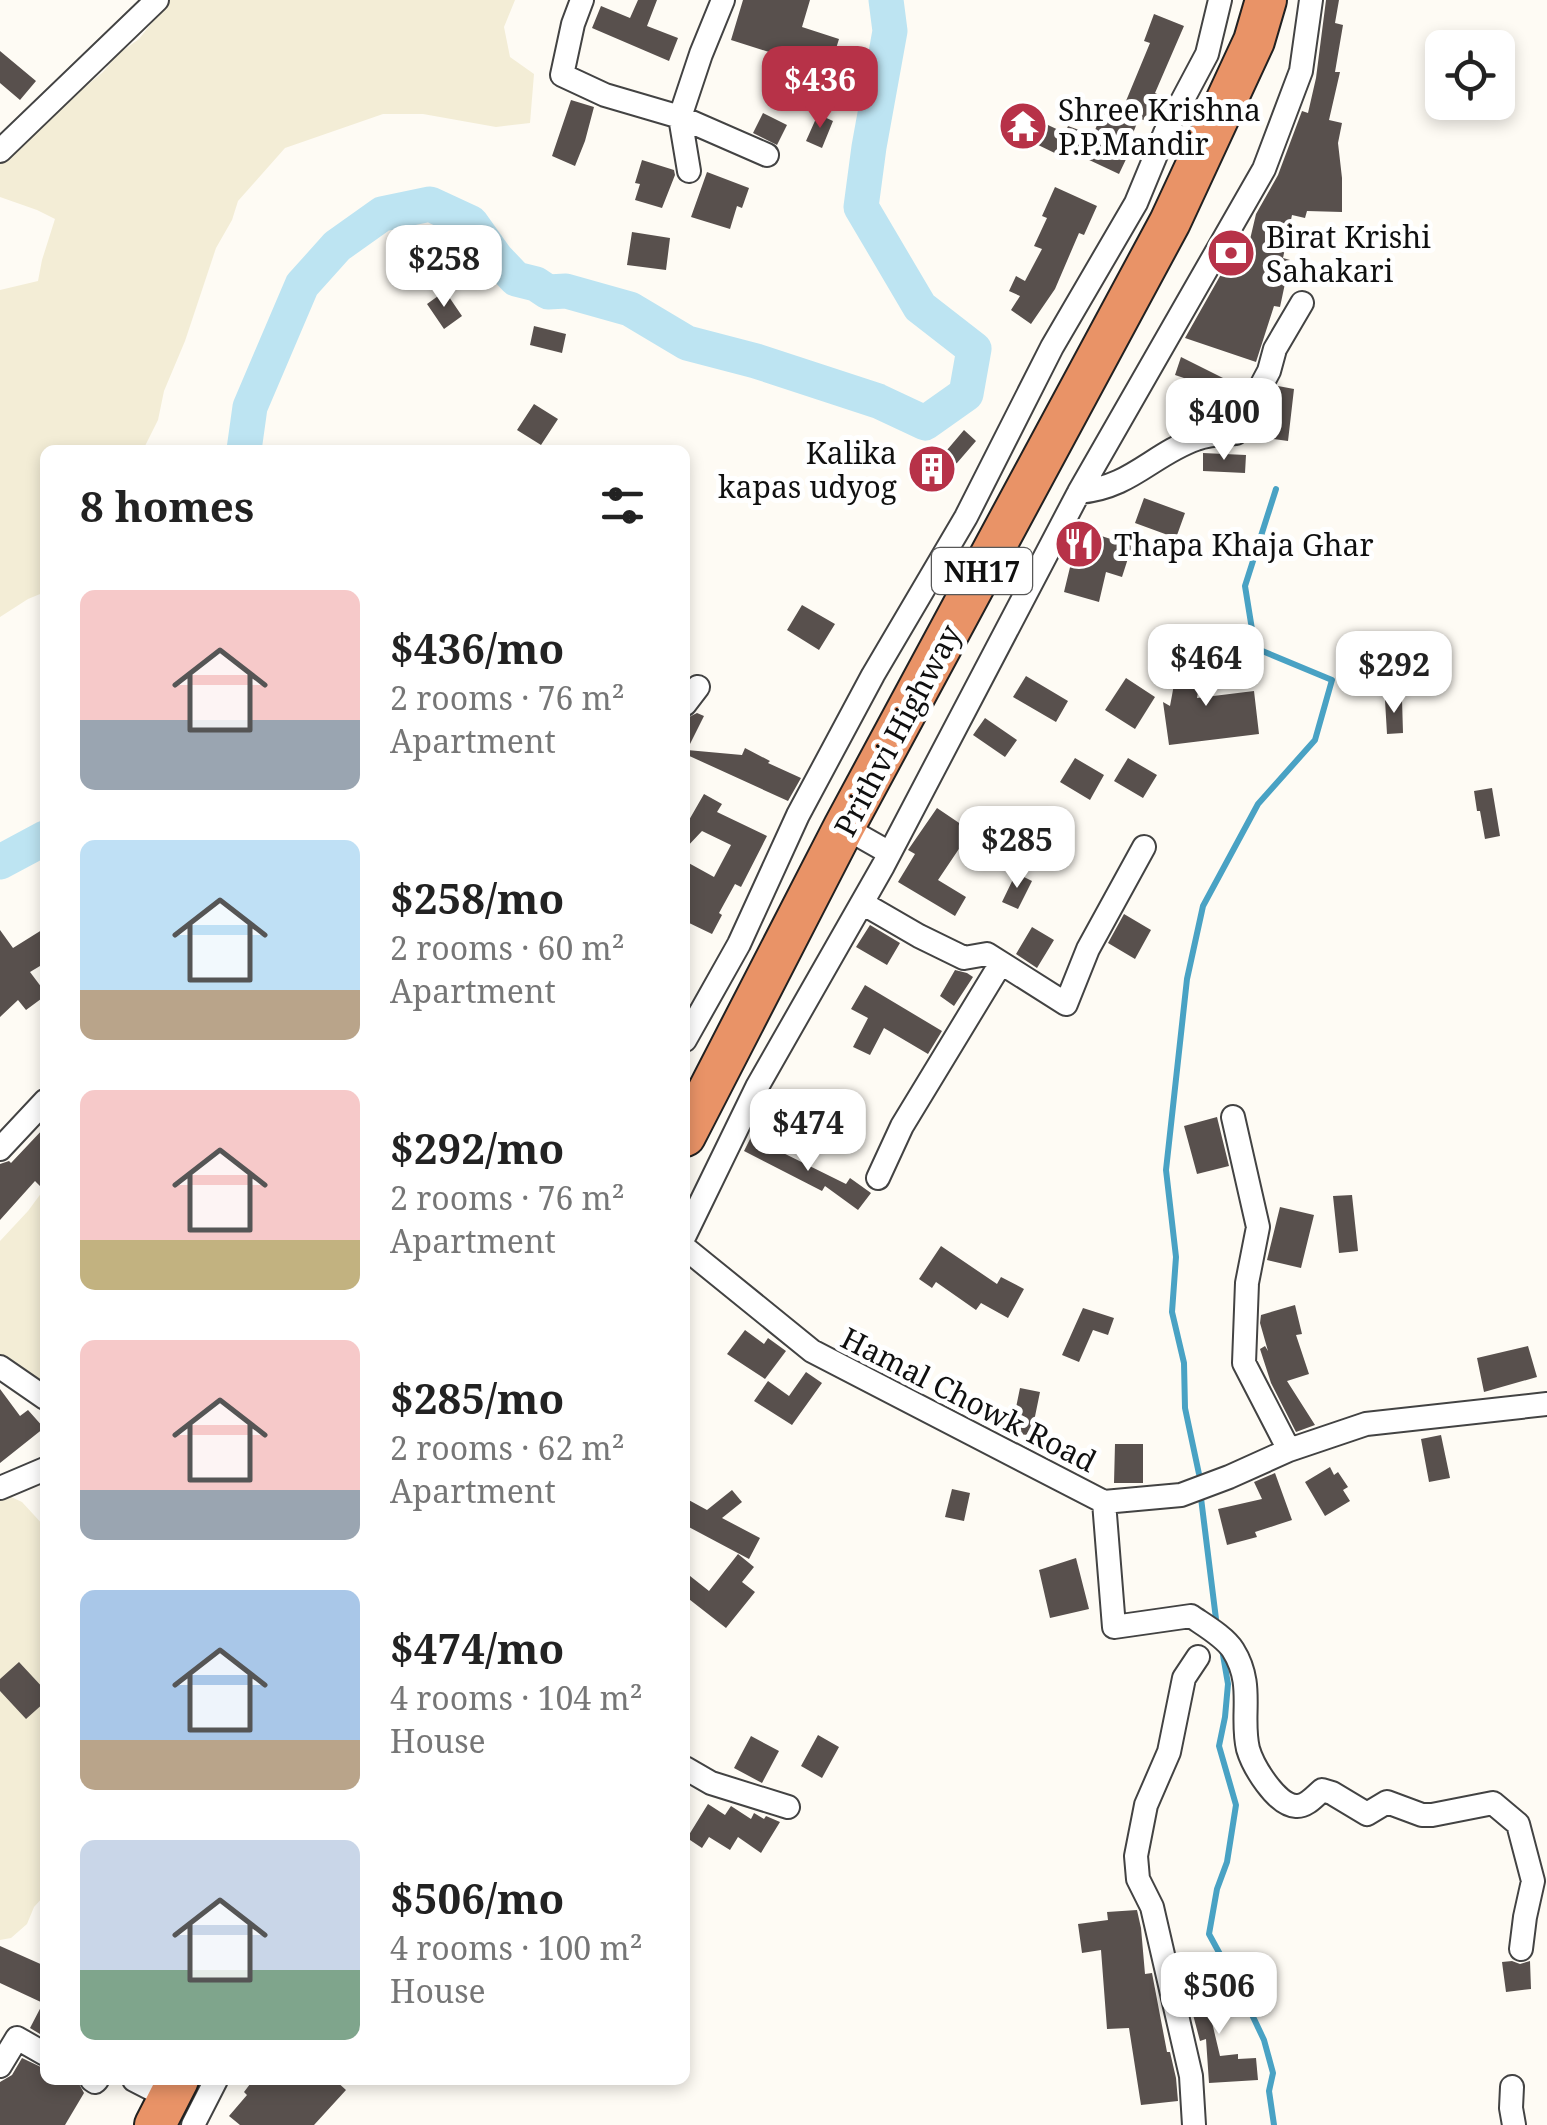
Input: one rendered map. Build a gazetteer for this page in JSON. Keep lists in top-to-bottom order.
{
  "streets": {
    "highway": ["NH17", "Prithvi Highway"],
    "street": ["Hamal Chowk Road"]
  },
  "places": {
    "temple": ["Shree Krishna P.P.Mandir"],
    "bank": ["Birat Krishi Sahakari"],
    "building": ["Kalika kapas udyog"],
    "restaurant": ["Thapa Khaja Ghar"]
  },
  "page": {
    "price": [
      "$436",
      "$258",
      "$400",
      "$464",
      "$292",
      "$285",
      "$474",
      "$506"
    ],
    "heading": "8 homes",
    "list": [
      {
        "name": "$436/mo",
        "note": "2 rooms · 76 m² · Apartment"
      },
      {
        "name": "$258/mo",
        "note": "2 rooms · 60 m² · Apartment"
      },
      {
        "name": "$292/mo",
        "note": "2 rooms · 76 m² · Apartment"
      },
      {
        "name": "$285/mo",
        "note": "2 rooms · 62 m² · Apartment"
      },
      {
        "name": "$474/mo",
        "note": "4 rooms · 104 m² · House"
      },
      {
        "name": "$506/mo",
        "note": "4 rooms · 100 m² · House"
      }
    ]
  }
}
